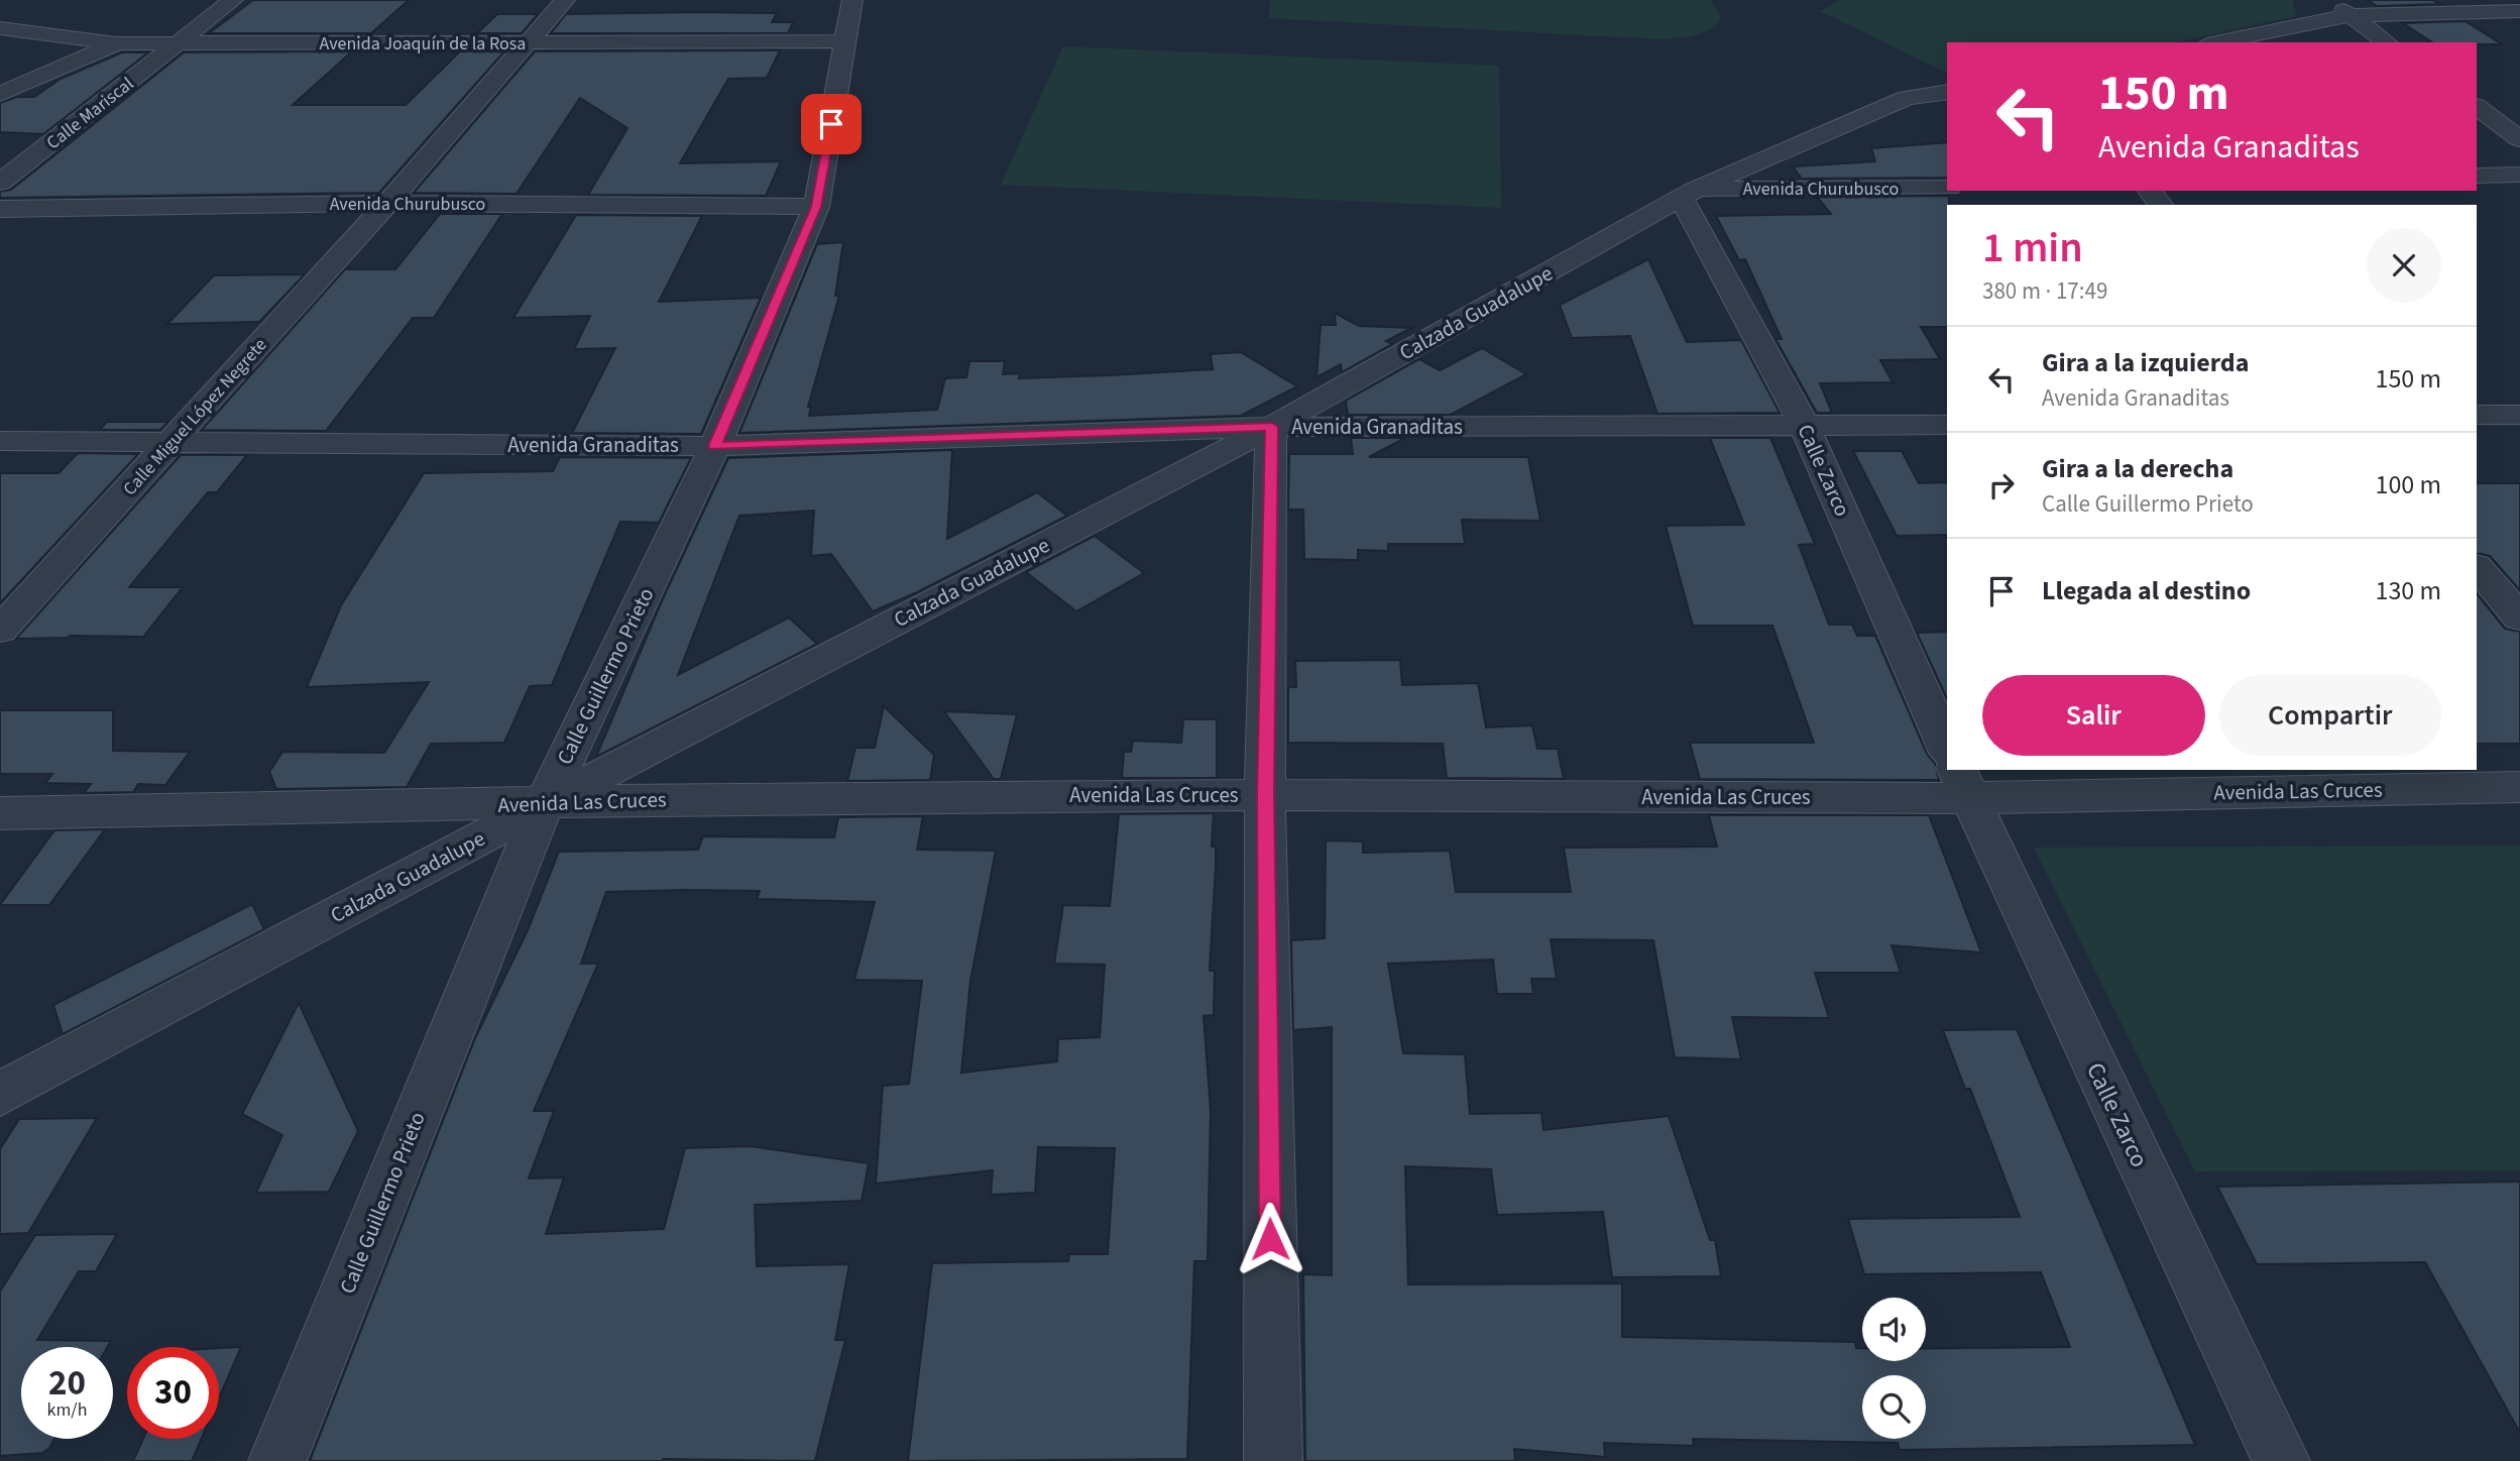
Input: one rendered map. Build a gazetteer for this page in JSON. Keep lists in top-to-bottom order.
{
  "streets": {
    "street": [
      "Avenida Joaquín de la Rosa",
      "Calle Mariscal",
      "Avenida Churubusco",
      "Calzada Guadalupe",
      "Calle Miguel López Negrete",
      "Avenida Granaditas",
      "Calle Zarco",
      "Calle Guillermo Prieto",
      "Avenida Las Cruces"
    ]
  },
  "crossings": [
    ["Avenida Joaquín de la Rosa", "Calle Mariscal"],
    ["Avenida Joaquín de la Rosa", "Calle Miguel López Negrete"],
    ["Avenida Joaquín de la Rosa", "Calle Guillermo Prieto"],
    ["Avenida Churubusco", "Calzada Guadalupe"],
    ["Avenida Churubusco", "Calle Miguel López Negrete"],
    ["Avenida Churubusco", "Calle Zarco"],
    ["Avenida Churubusco", "Calle Guillermo Prieto"],
    ["Calzada Guadalupe", "Avenida Granaditas"],
    ["Calzada Guadalupe", "Calle Zarco"],
    ["Calzada Guadalupe", "Calle Guillermo Prieto"],
    ["Calzada Guadalupe", "Avenida Las Cruces"],
    ["Calle Miguel López Negrete", "Avenida Granaditas"],
    ["Avenida Granaditas", "Calle Zarco"],
    ["Avenida Granaditas", "Calle Guillermo Prieto"],
    ["Calle Zarco", "Avenida Las Cruces"],
    ["Calle Guillermo Prieto", "Avenida Las Cruces"]
  ],
  "page": {
    "turn": ["150 m", "Avenida Granaditas"],
    "heading": ["1 min", "380 m · 17:49"],
    "list": [
      {
        "name": "Gira a la izquierda",
        "note": "Avenida Granaditas",
        "value": "150 m"
      },
      {
        "name": "Gira a la derecha",
        "note": "Calle Guillermo Prieto",
        "value": "100 m"
      },
      {
        "name": "Llegada al destino",
        "value": "130 m"
      }
    ],
    "buttons": ["Salir", "Compartir"],
    "speed": "20 km/h",
    "limit": "30"
  }
}
